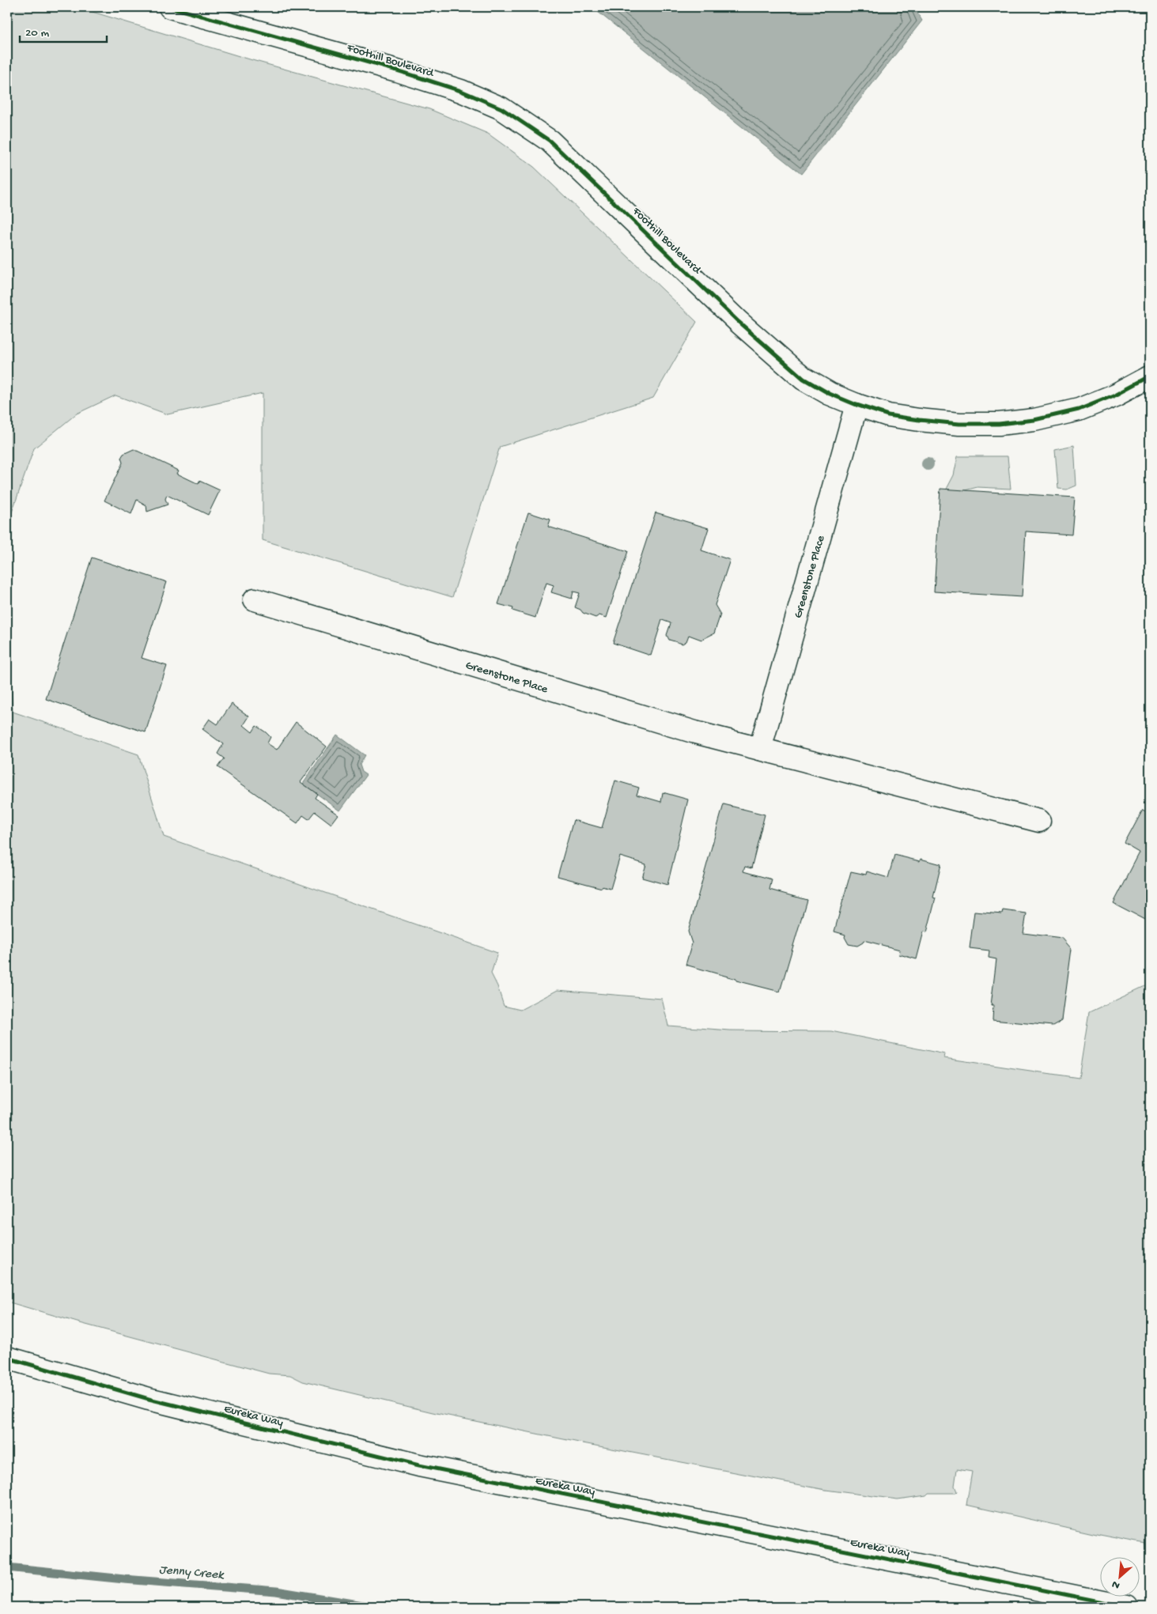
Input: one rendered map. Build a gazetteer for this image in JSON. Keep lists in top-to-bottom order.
{
  "streets": {
    "main road": ["Foothill Boulevard", "Greenstone Place", "Eureka Way"]
  },
  "crossings": [
    ["Foothill Boulevard", "Greenstone Place"]
  ],
  "water": ["Jenny Creek"],
  "scale_bar": "20 m",
  "north": "bottom left"
}
